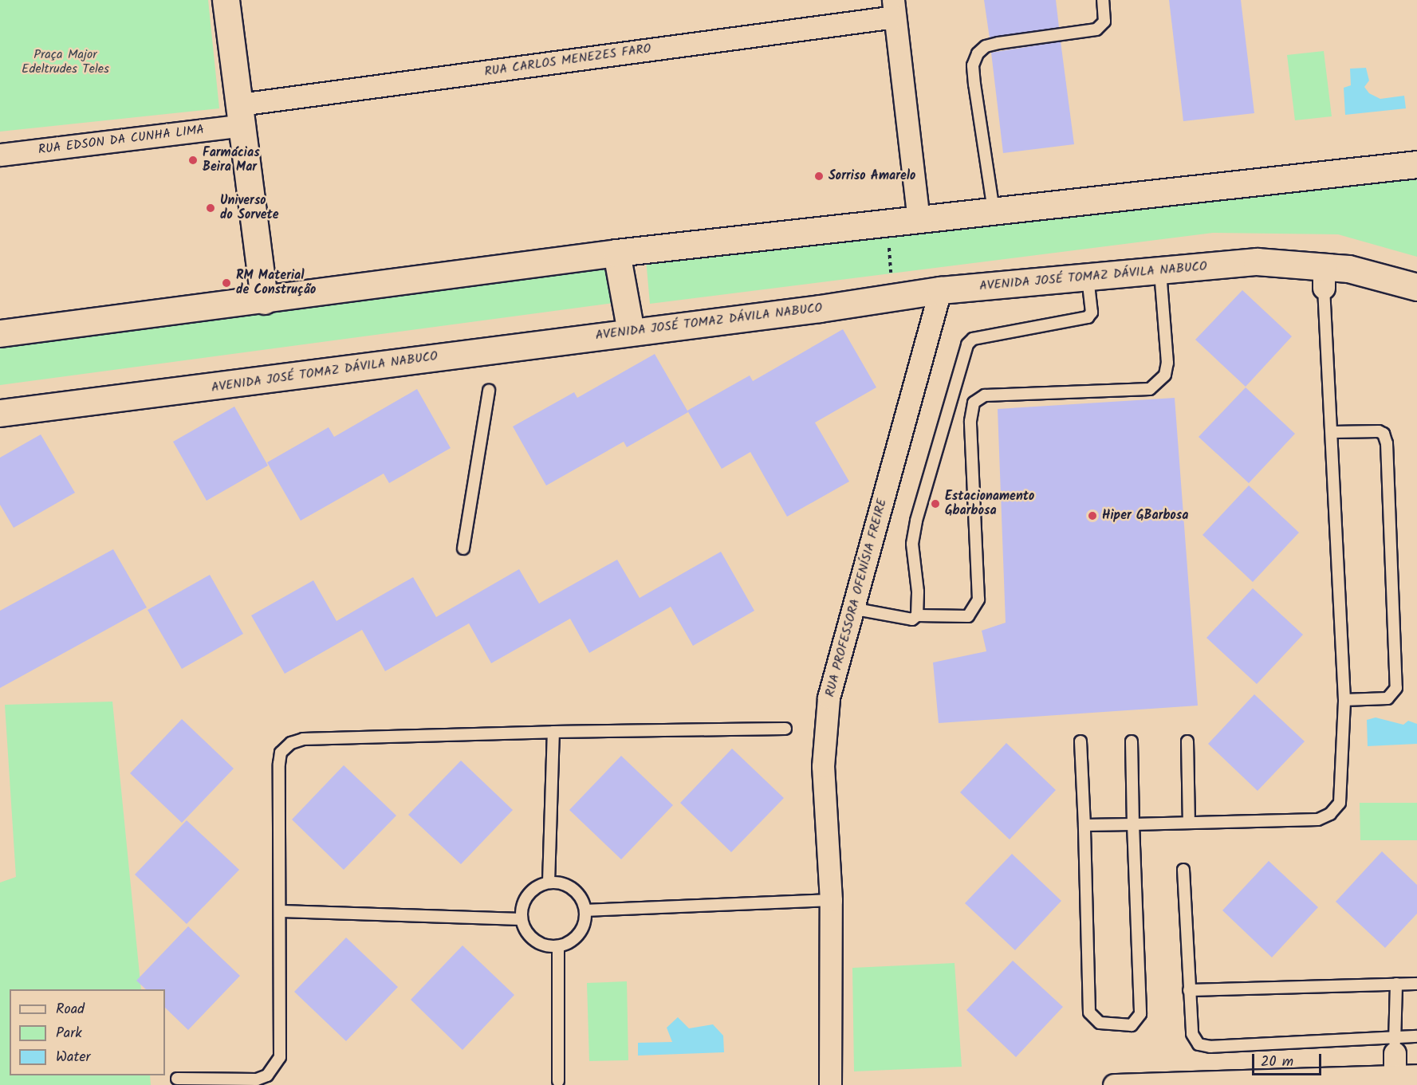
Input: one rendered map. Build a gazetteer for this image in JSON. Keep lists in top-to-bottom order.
{
  "streets": {
    "main road": ["AVENIDA JOSÉ TOMAZ DÁVILA NABUCO"],
    "street": ["RUA CARLOS MENEZES FARO", "RUA EDSON DA CUNHA LIMA", "RUA PROFESSORA OFENÍSIA FREIRE"]
  },
  "crossings": [
    ["RUA CARLOS MENEZES FARO", "RUA EDSON DA CUNHA LIMA"],
    ["AVENIDA JOSÉ TOMAZ DÁVILA NABUCO", "RUA PROFESSORA OFENÍSIA FREIRE"]
  ],
  "parks": ["Praça Major Edeltrudes Teles"],
  "places": [
    "Farmácias Beira Mar",
    "Sorriso Amarelo",
    "Universo do Sorvete",
    "RM Material de Construção",
    "Estacionamento Gbarbosa",
    "Hiper GBarbosa"
  ],
  "legend": ["Road", "Park", "Water"],
  "scale_bar": "20 m"
}
